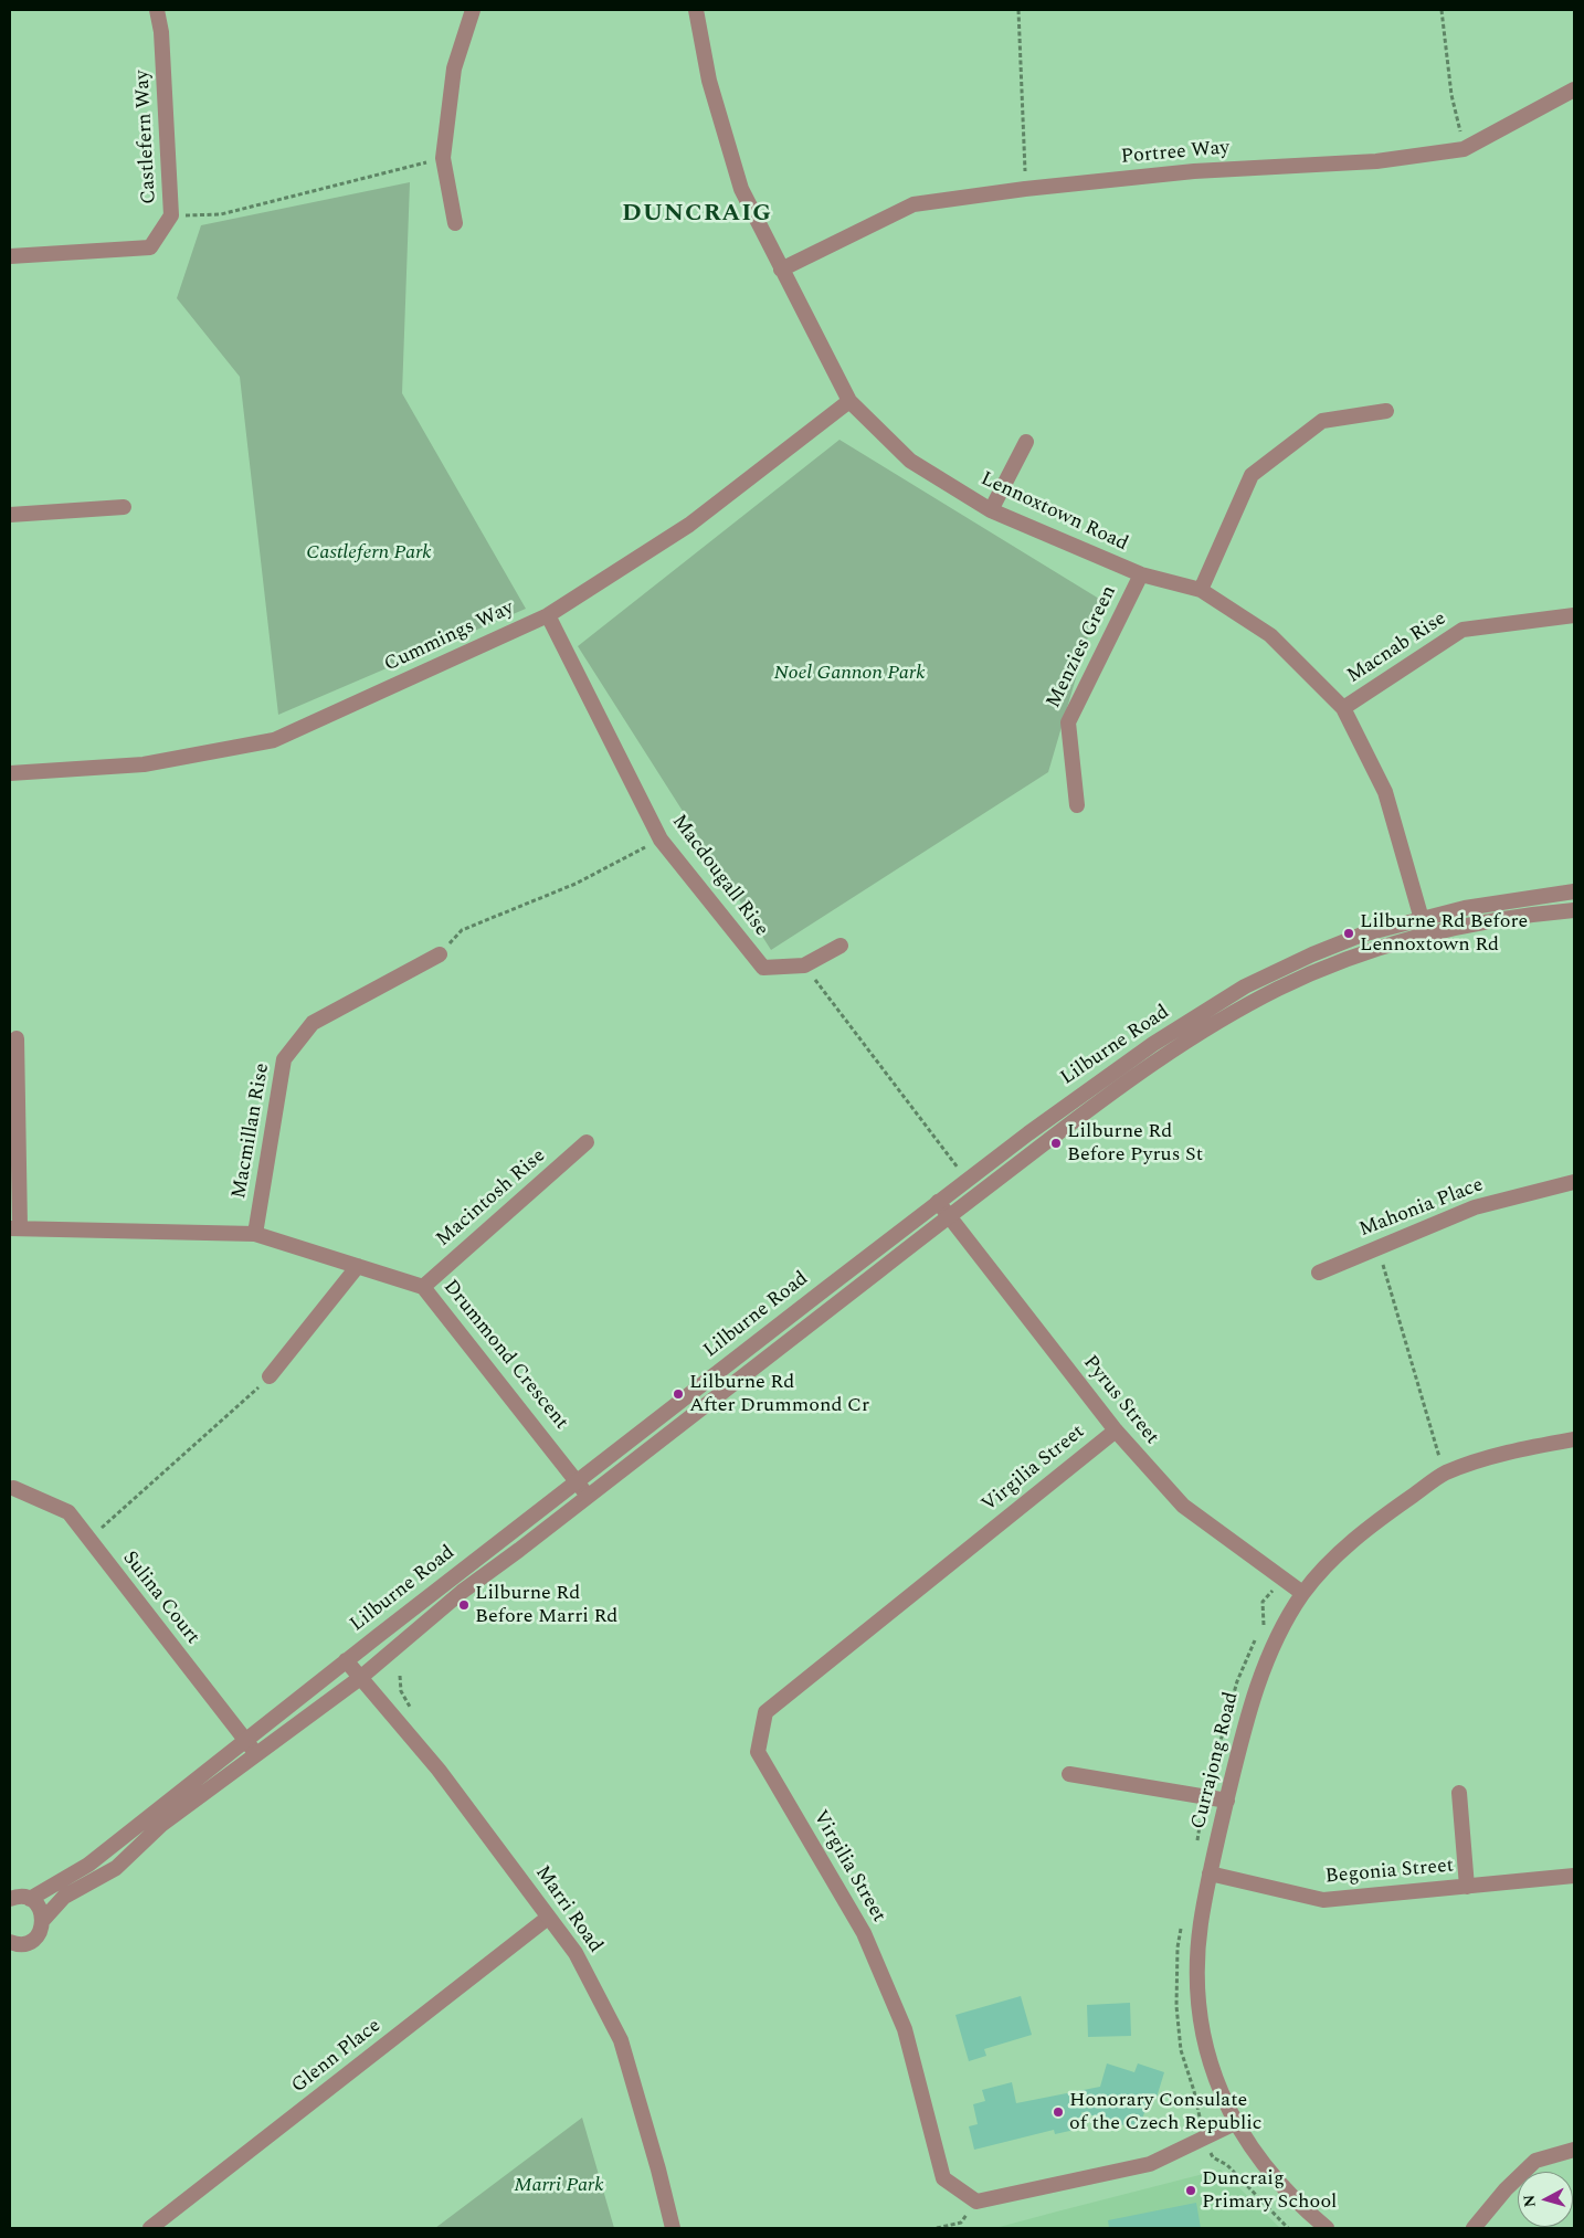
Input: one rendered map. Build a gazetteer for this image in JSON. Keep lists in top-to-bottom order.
{
  "streets": {
    "street": [
      "Castlefern Way",
      "Portree Way",
      "Lennoxtown Road",
      "Cummings Way",
      "Menzies Green",
      "Macnab Rise",
      "Macdougall Rise",
      "Lilburne Road",
      "Macmillan Rise",
      "Macintosh Rise",
      "Mahonia Place",
      "Drummond Crescent",
      "Pyrus Street",
      "Virgilia Street",
      "Sulina Court",
      "Currajong Road",
      "Begonia Street",
      "Marri Road",
      "Glenn Place"
    ]
  },
  "crossings": [
    ["Portree Way", "Lennoxtown Road"],
    ["Lennoxtown Road", "Cummings Way"],
    ["Lennoxtown Road", "Menzies Green"],
    ["Lennoxtown Road", "Macnab Rise"],
    ["Lennoxtown Road", "Lilburne Road"],
    ["Cummings Way", "Macdougall Rise"],
    ["Lilburne Road", "Drummond Crescent"],
    ["Lilburne Road", "Pyrus Street"],
    ["Lilburne Road", "Sulina Court"],
    ["Lilburne Road", "Marri Road"],
    ["Macmillan Rise", "Drummond Crescent"],
    ["Macintosh Rise", "Drummond Crescent"],
    ["Pyrus Street", "Virgilia Street"],
    ["Pyrus Street", "Currajong Road"],
    ["Currajong Road", "Begonia Street"],
    ["Marri Road", "Glenn Place"]
  ],
  "districts": ["DUNCRAIG"],
  "parks": ["Castlefern Park", "Noel Gannon Park", "Marri Park"],
  "places": [
    "Lilburne Rd Before Lennoxtown Rd",
    "Lilburne Rd Before Pyrus St",
    "Lilburne Rd After Drummond Cr",
    "Lilburne Rd Before Marri Rd",
    "Honorary Consulate of the Czech Republic",
    "Duncraig Primary School"
  ],
  "north": "left"
}
